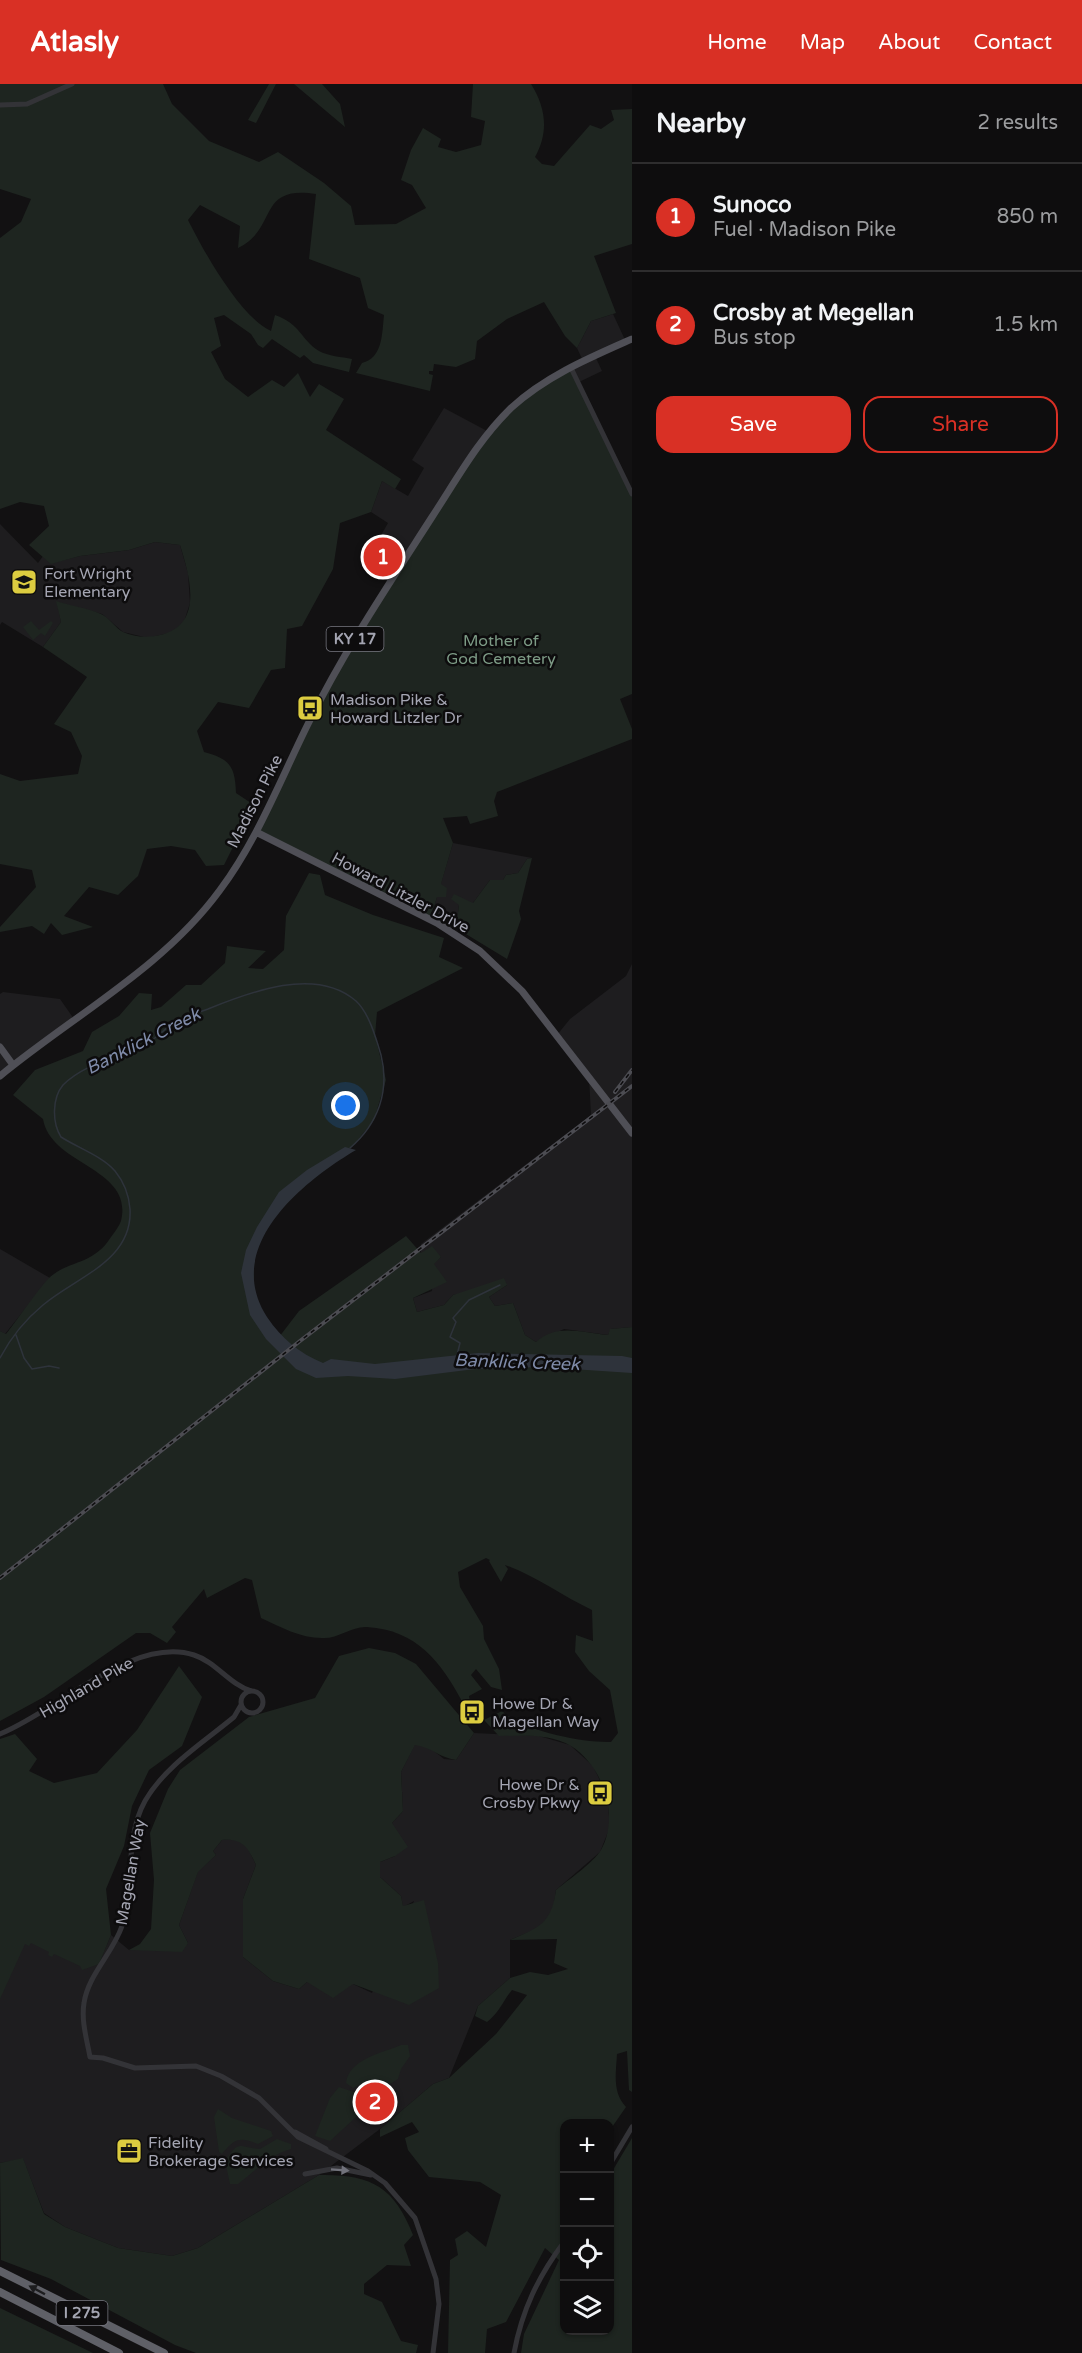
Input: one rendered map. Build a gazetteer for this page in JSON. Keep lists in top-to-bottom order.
{
  "streets": {
    "highway": ["I 275"],
    "main road": ["KY 17", "Madison Pike", "Howard Litzler Drive"],
    "street": ["Highland Pike", "Magellan Way"]
  },
  "crossings": [
    ["KY 17", "Madison Pike"],
    ["Madison Pike", "Howard Litzler Drive"],
    ["Highland Pike", "Magellan Way"]
  ],
  "water": ["Banklick Creek"],
  "parks": ["Mother of God Cemetery"],
  "places": {
    "school or university": ["Fort Wright Elementary"],
    "bus stop": ["Madison Pike & Howard Litzler Dr", "Howe Dr & Magellan Way", "Howe Dr & Crosby Pkwy"],
    "office": ["Fidelity Brokerage Services"]
  },
  "page": {
    "header": "Atlasly",
    "nav": [
      "Home",
      "Map",
      "About",
      "Contact"
    ],
    "heading": ["Nearby", "2 results"],
    "list": [
      {
        "mark": "1",
        "name": "Sunoco",
        "note": "Fuel · Madison Pike",
        "value": "850 m"
      },
      {
        "mark": "2",
        "name": "Crosby at Megellan",
        "note": "Bus stop",
        "value": "1.5 km"
      }
    ],
    "buttons": ["Save", "Share"],
    "pins": ["1", "2"],
    "map_buttons": ["+", "−"]
  }
}
